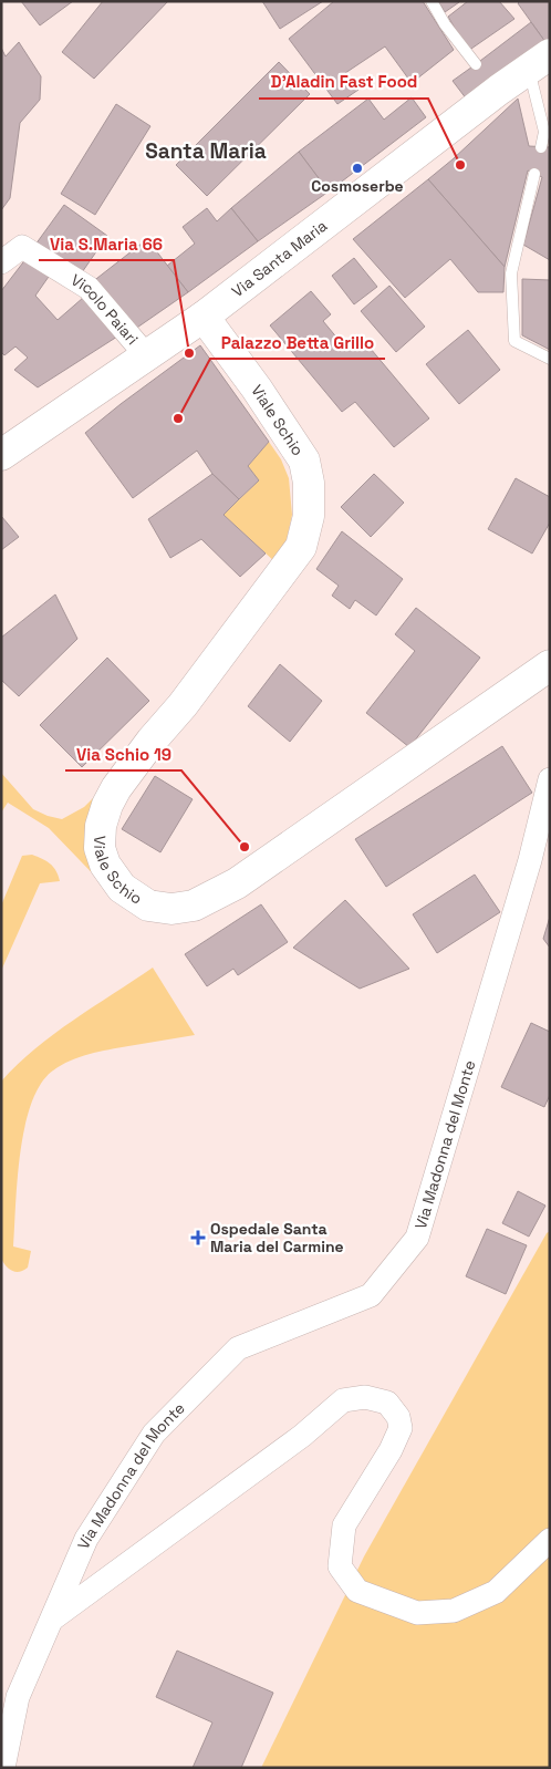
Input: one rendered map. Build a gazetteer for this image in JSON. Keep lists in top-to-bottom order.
{
  "streets": {
    "street": [
      "Via Santa Maria",
      "Vicolo Paiari",
      "Viale Schio",
      "Via Madonna del Monte"
    ]
  },
  "crossings": [
    ["Via Santa Maria", "Vicolo Paiari"],
    ["Via Santa Maria", "Viale Schio"]
  ],
  "districts": ["Santa Maria"],
  "places": {
    "other": [
      "D'Aladin Fast Food",
      "Cosmoserbe",
      "Via S.Maria 66",
      "Palazzo Betta Grillo",
      "Via Schio 19"
    ],
    "health": ["Ospedale Santa Maria del Carmine"]
  }
}
